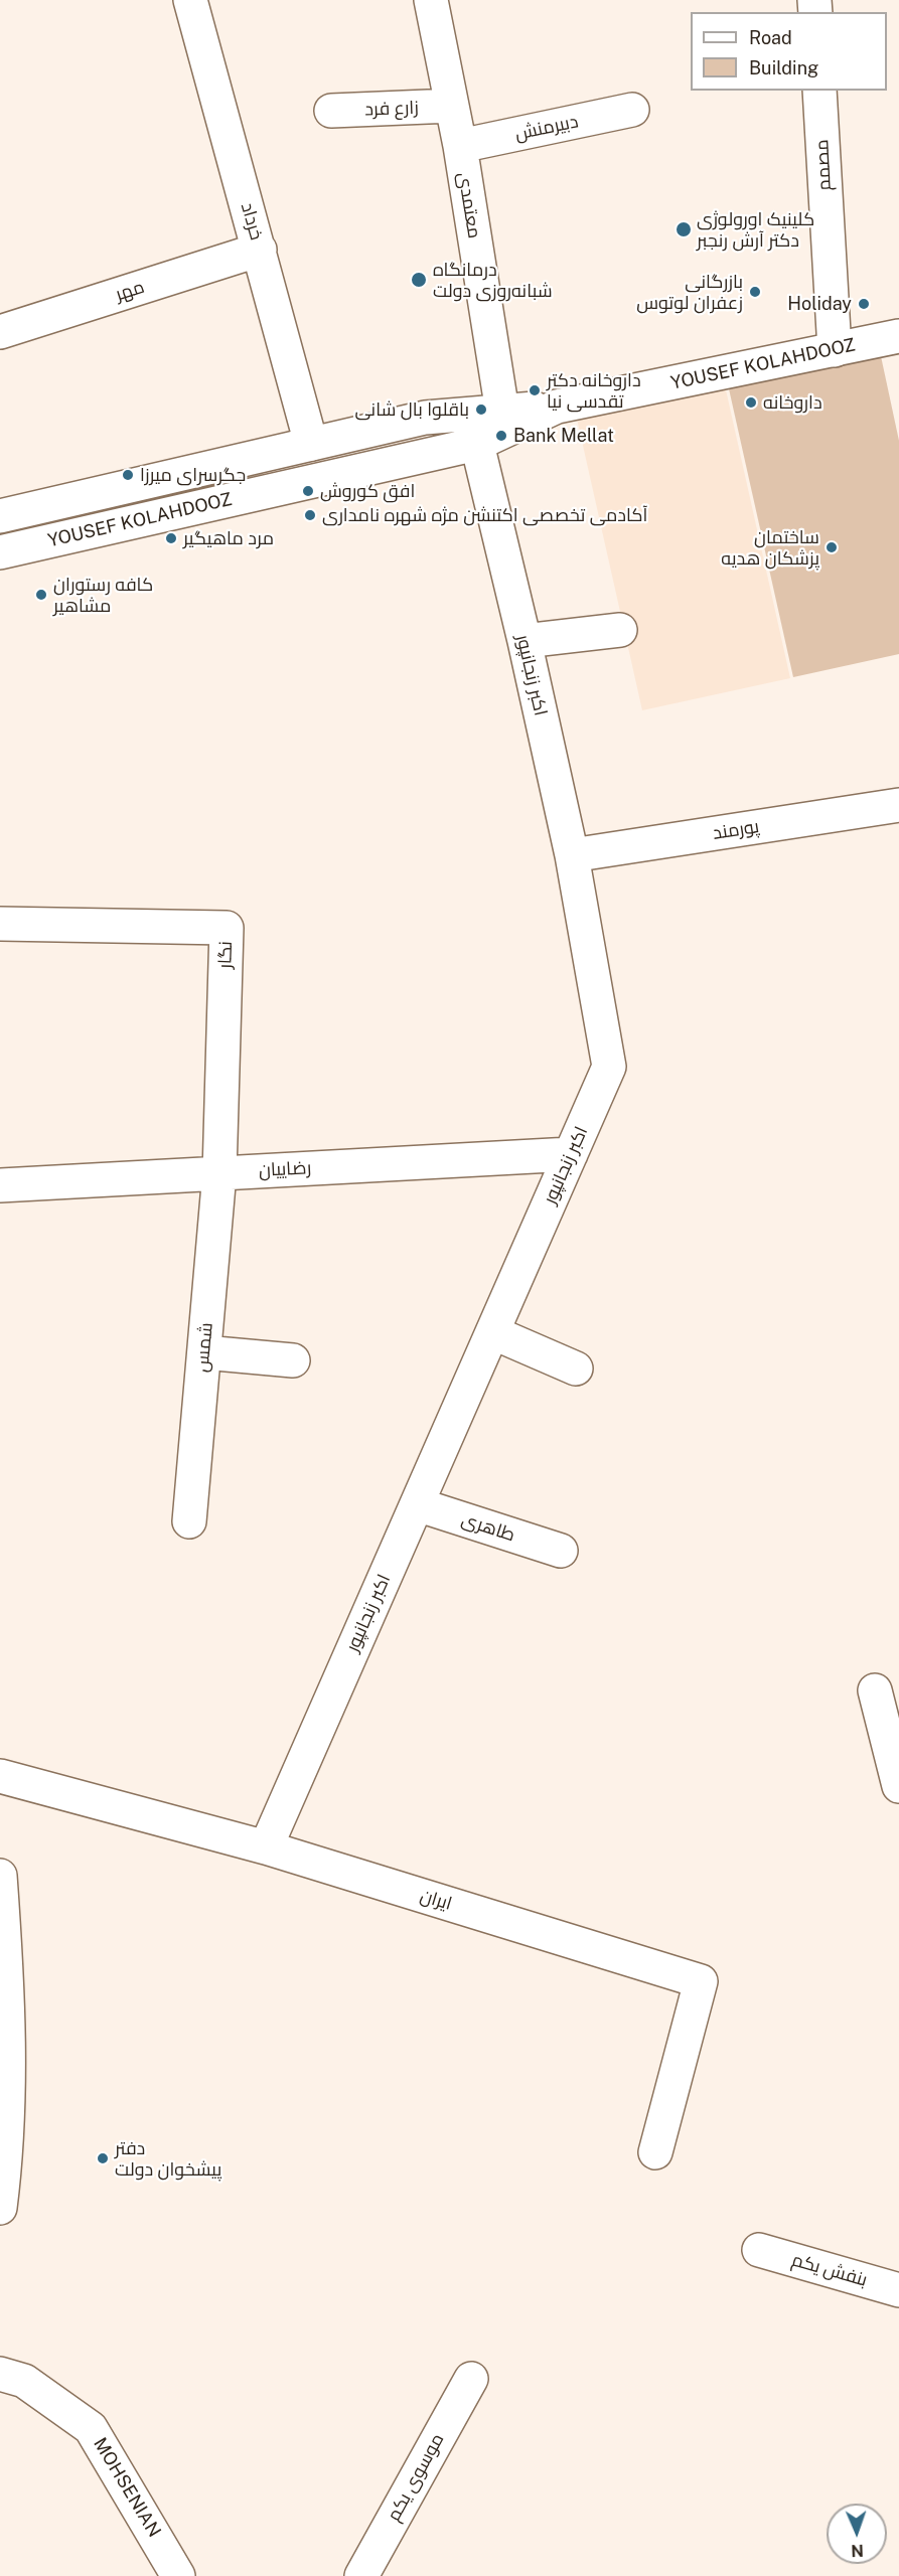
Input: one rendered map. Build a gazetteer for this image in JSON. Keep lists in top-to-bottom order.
{
  "streets": {
    "street": [
      "زارع فرد",
      "دبیرمنش",
      "مصمم",
      "معتمدی",
      "خرداد",
      "مهر",
      "YOUSEF KOLAHDOOZ",
      "اکبر زنجانپور",
      "پورمند",
      "نگار",
      "رضاییان",
      "شمس",
      "طاهری",
      "ایران",
      "بنفش یکم",
      "موسوی یکم",
      "MOHSENIAN"
    ]
  },
  "crossings": [
    ["زارع فرد", "معتمدی"],
    ["دبیرمنش", "معتمدی"],
    ["مصمم", "YOUSEF KOLAHDOOZ"],
    ["معتمدی", "YOUSEF KOLAHDOOZ"],
    ["خرداد", "مهر"],
    ["خرداد", "YOUSEF KOLAHDOOZ"],
    ["YOUSEF KOLAHDOOZ", "اکبر زنجانپور"],
    ["اکبر زنجانپور", "پورمند"],
    ["اکبر زنجانپور", "رضاییان"],
    ["اکبر زنجانپور", "طاهری"],
    ["اکبر زنجانپور", "ایران"],
    ["نگار", "رضاییان"],
    ["نگار", "شمس"],
    ["رضاییان", "شمس"]
  ],
  "places": [
    "کلینیک اورولوژی دکتر آرش رنجبر",
    "درمانگاه شبانه‌روزی دولت",
    "بازرگانی زعفران لوتوس",
    "Holiday",
    "داروخانه دکتر تقدسی نیا",
    "داروخانه",
    "باقلوا بال شانی",
    "Bank Mellat",
    "جگرسرای میرزا",
    "افق کوروش",
    "آکادمی تخصصی اکتنشن مژه شهره نامداری",
    "مرد ماهیگیر",
    "ساختمان پزشکان هدیه",
    "کافه رستوران مشاهیر",
    "دفتر پیشخوان دولت"
  ],
  "legend": ["Road", "Building"],
  "north": "bottom"
}
